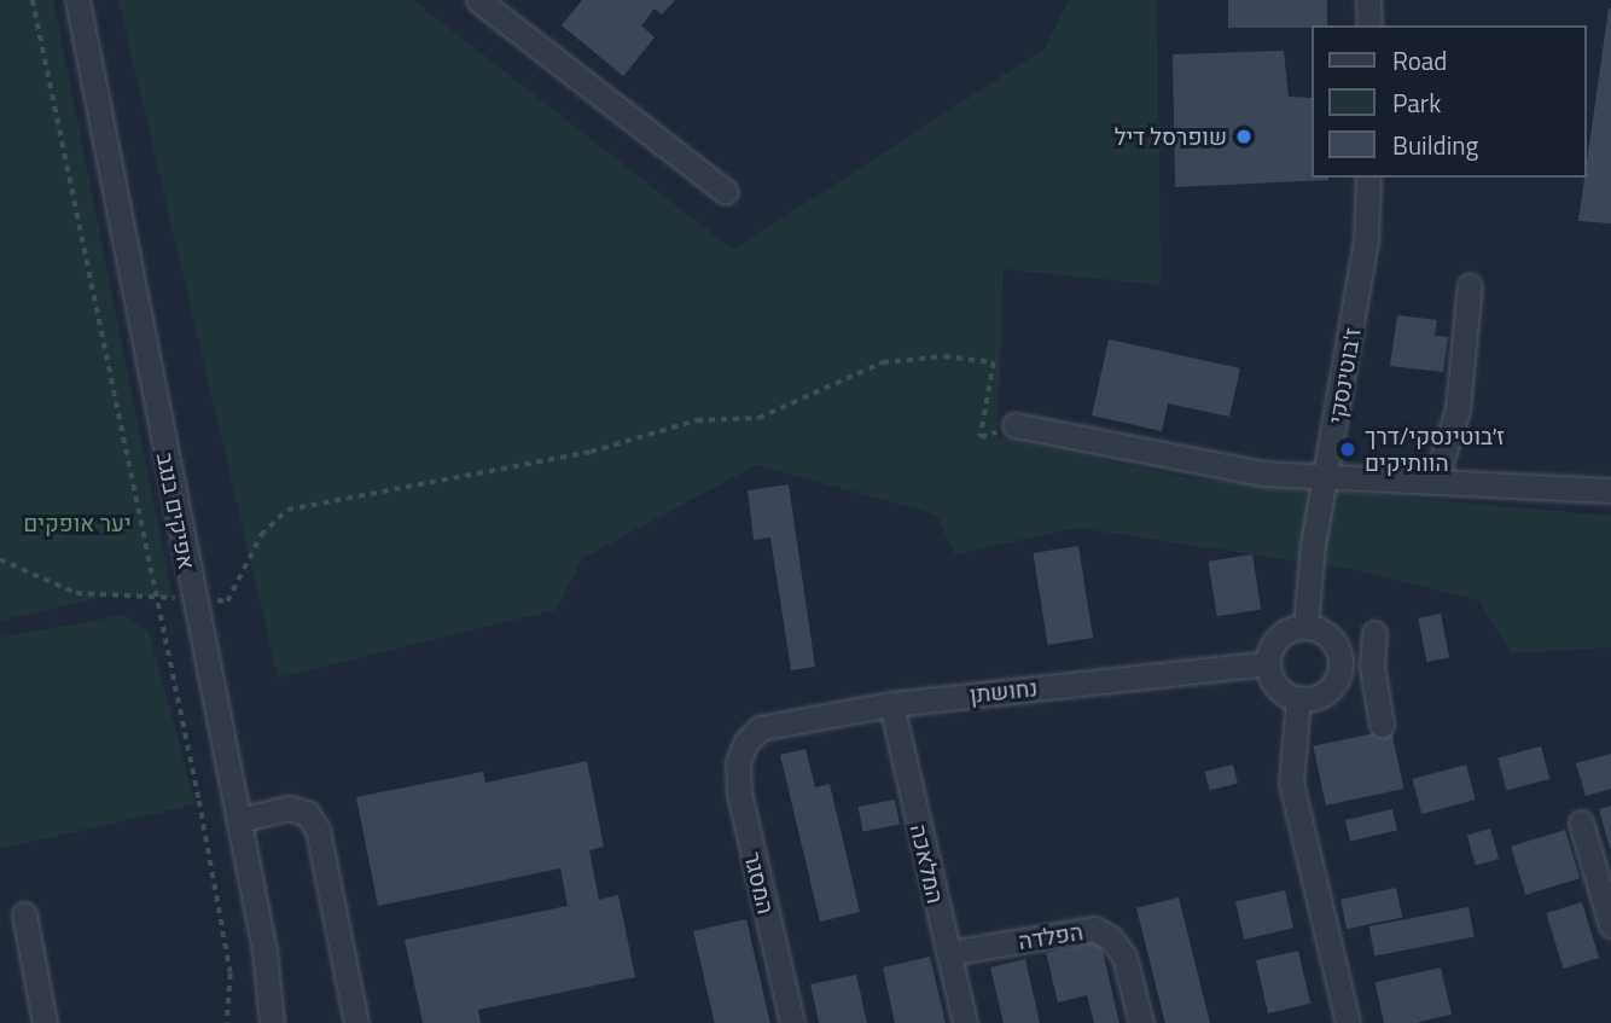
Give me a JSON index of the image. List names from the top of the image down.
{
  "streets": {
    "street": [
      "ז'בוטינסקי",
      "אפיקים בנגב",
      "נחושתן",
      "המלאכה",
      "המסגר",
      "הפלדה"
    ]
  },
  "crossings": [
    ["ז'בוטינסקי", "נחושתן"],
    ["נחושתן", "המלאכה"],
    ["נחושתן", "המסגר"],
    ["המלאכה", "הפלדה"]
  ],
  "parks": ["יער אופקים"],
  "places": ["שופרסל דיל", "ז׳בוטינסקי/דרך הוותיקים"],
  "legend": ["Road", "Park", "Building"]
}
